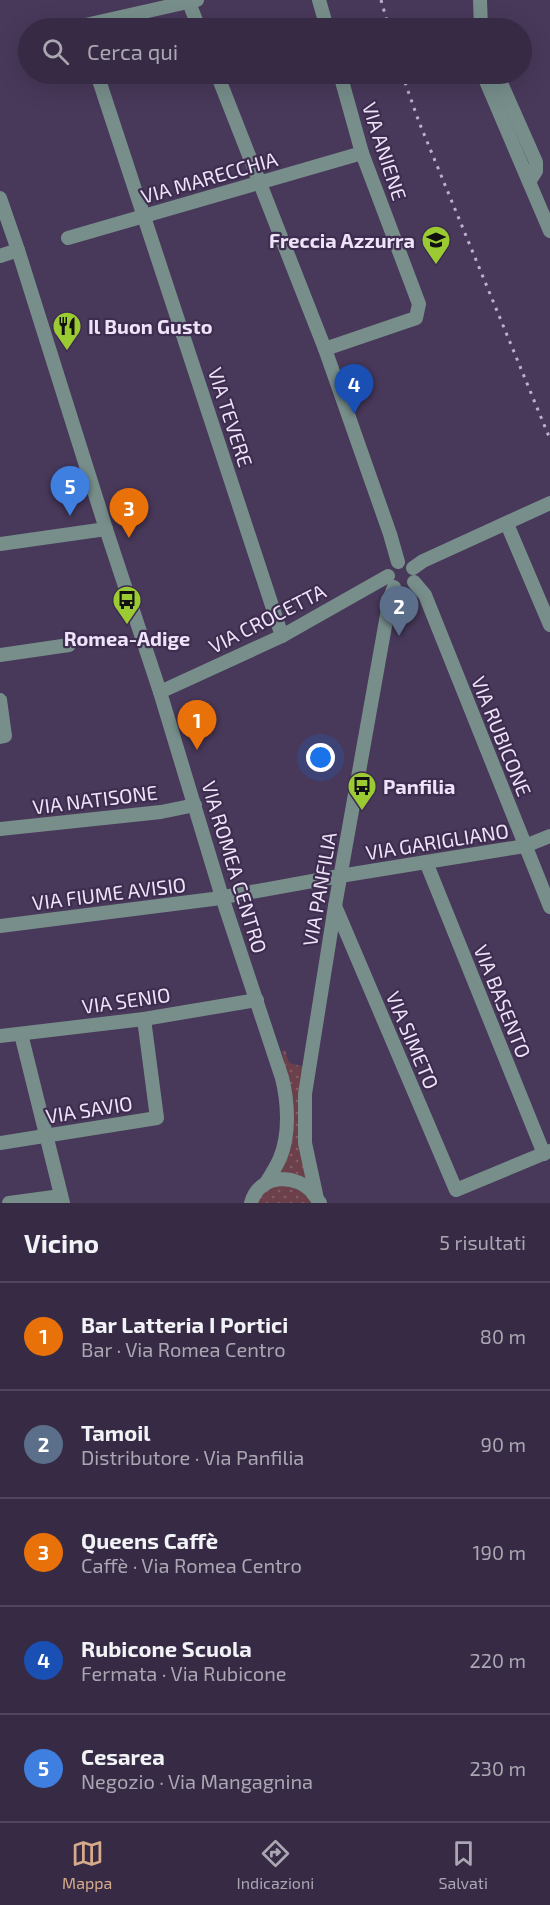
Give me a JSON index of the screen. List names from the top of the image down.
{
  "streets": {
    "street": [
      "VIA ANIENE",
      "VIA MARECCHIA",
      "VIA TEVERE",
      "VIA CROCETTA",
      "VIA RUBICONE",
      "VIA NATISONE",
      "VIA GARIGLIANO",
      "VIA ROMEA CENTRO",
      "VIA PANFILIA",
      "VIA FIUME AVISIO",
      "VIA SENIO",
      "VIA BASENTO",
      "VIA SIMETO",
      "VIA SAVIO"
    ]
  },
  "crossings": [
    ["VIA ANIENE", "VIA MARECCHIA"],
    ["VIA MARECCHIA", "VIA TEVERE"],
    ["VIA TEVERE", "VIA CROCETTA"],
    ["VIA CROCETTA", "VIA RUBICONE"],
    ["VIA CROCETTA", "VIA ROMEA CENTRO"],
    ["VIA CROCETTA", "VIA PANFILIA"],
    ["VIA RUBICONE", "VIA GARIGLIANO"],
    ["VIA RUBICONE", "VIA PANFILIA"],
    ["VIA NATISONE", "VIA ROMEA CENTRO"],
    ["VIA GARIGLIANO", "VIA ROMEA CENTRO"],
    ["VIA GARIGLIANO", "VIA PANFILIA"],
    ["VIA GARIGLIANO", "VIA FIUME AVISIO"],
    ["VIA GARIGLIANO", "VIA BASENTO"],
    ["VIA ROMEA CENTRO", "VIA FIUME AVISIO"],
    ["VIA ROMEA CENTRO", "VIA SENIO"],
    ["VIA PANFILIA", "VIA SIMETO"],
    ["VIA SENIO", "VIA SAVIO"],
    ["VIA BASENTO", "VIA SIMETO"]
  ],
  "places": {
    "school or university": ["Freccia Azzurra"],
    "restaurant": ["Il Buon Gusto"],
    "bus stop": ["Romea-Adige", "Panfilia"]
  },
  "page": {
    "search": "Cerca qui",
    "pins": [
      "4",
      "5",
      "3",
      "2",
      "1"
    ],
    "heading": ["Vicino", "5 risultati"],
    "list": [
      {
        "mark": "1",
        "name": "Bar Latteria I Portici",
        "note": "Bar · Via Romea Centro",
        "value": "80 m"
      },
      {
        "mark": "2",
        "name": "Tamoil",
        "note": "Distributore · Via Panfilia",
        "value": "90 m"
      },
      {
        "mark": "3",
        "name": "Queens Caffè",
        "note": "Caffè · Via Romea Centro",
        "value": "190 m"
      },
      {
        "mark": "4",
        "name": "Rubicone Scuola",
        "note": "Fermata · Via Rubicone",
        "value": "220 m"
      },
      {
        "mark": "5",
        "name": "Cesarea",
        "note": "Negozio · Via Mangagnina",
        "value": "230 m"
      }
    ],
    "nav": ["Mappa", "Indicazioni", "Salvati"]
  }
}
